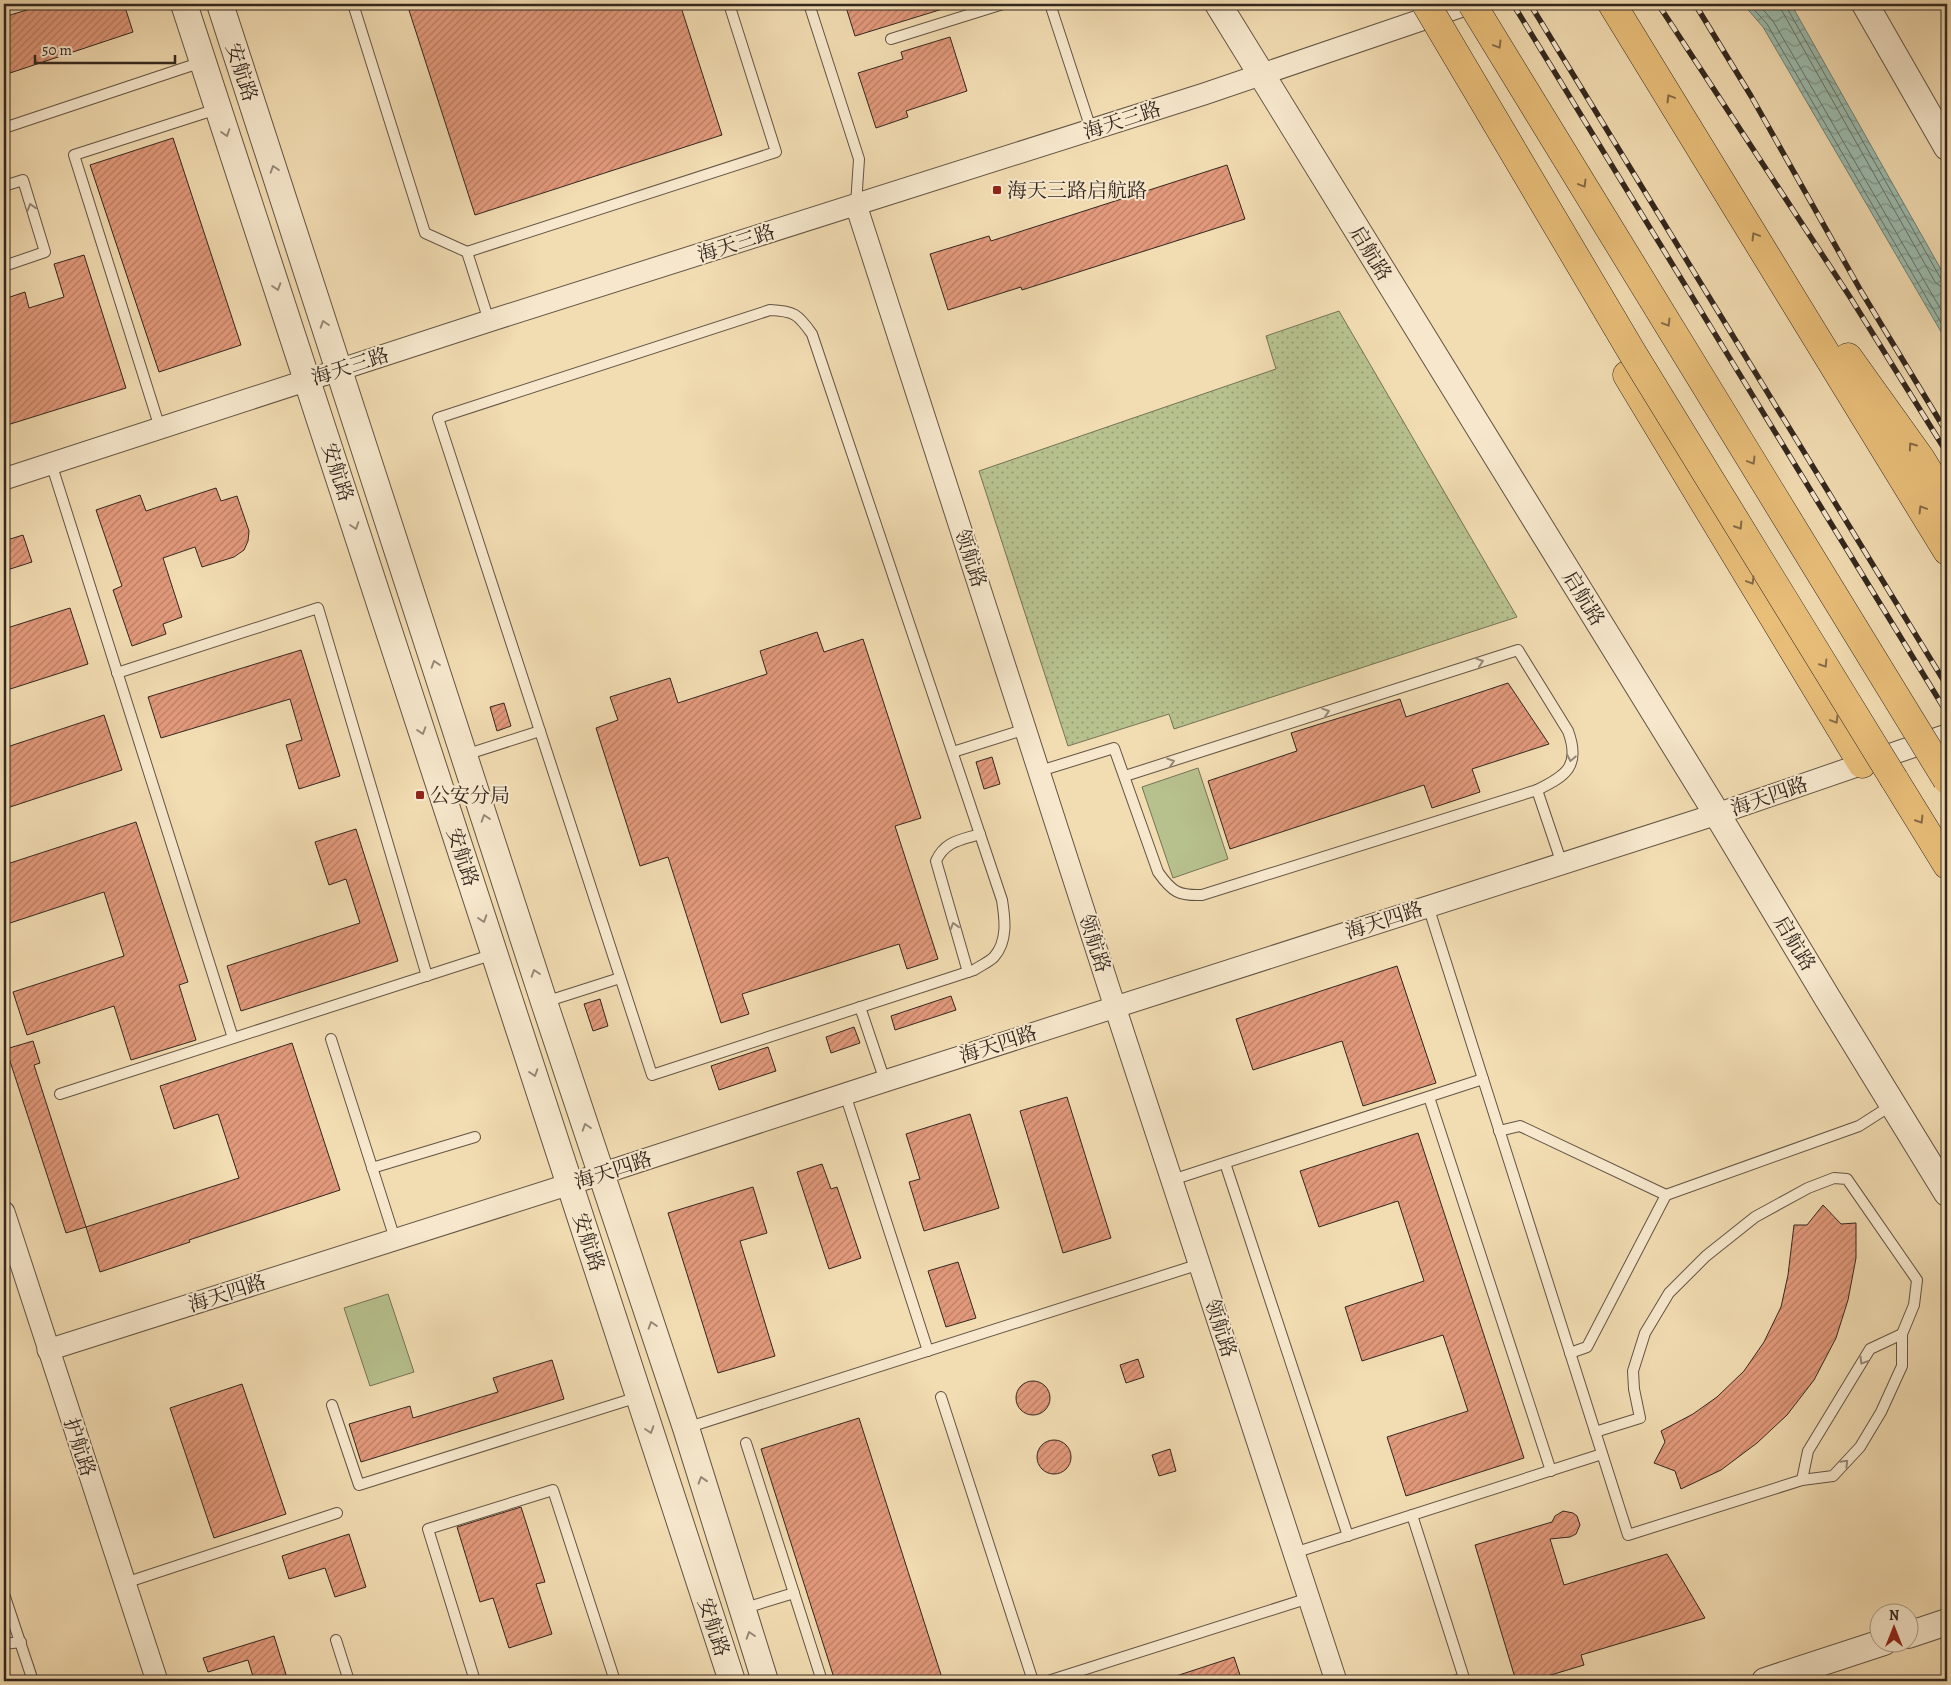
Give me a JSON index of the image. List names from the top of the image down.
{
  "streets": {
    "street": [
      "安航路",
      "海天三路",
      "启航路",
      "领航路",
      "海天四路",
      "护航路"
    ]
  },
  "crossings": [
    ["安航路", "海天三路"],
    ["安航路", "海天四路"],
    ["海天三路", "启航路"],
    ["海天三路", "领航路"],
    ["启航路", "海天四路"],
    ["领航路", "海天四路"],
    ["海天四路", "护航路"]
  ],
  "places": {
    "transit": ["海天三路启航路", "公安分局"]
  },
  "scale_bar": "50 m",
  "north": "top"
}
